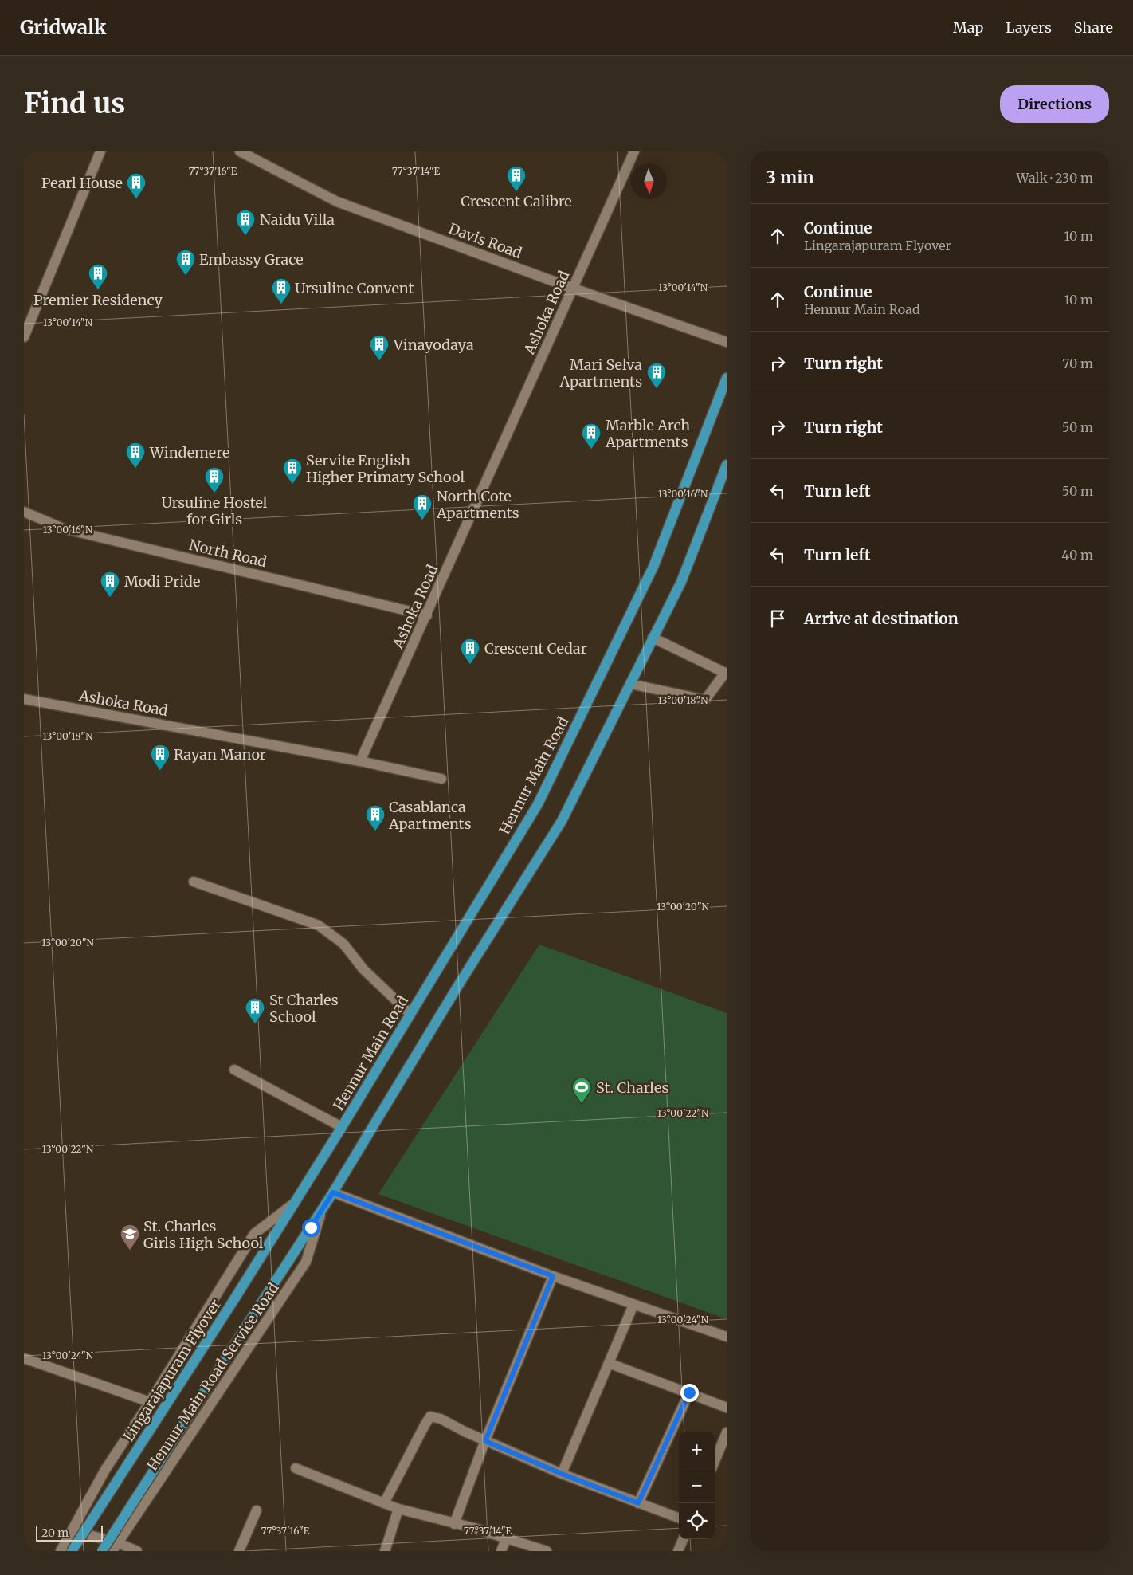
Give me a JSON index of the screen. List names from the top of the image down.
{
  "streets": {
    "main road": ["Hennur Main Road", "Lingarajapuram Flyover"],
    "street": [
      "Davis Road",
      "Ashoka Road",
      "North Road",
      "Hennur Main Road Service Road"
    ]
  },
  "crossings": [
    ["Davis Road", "Ashoka Road"],
    ["Ashoka Road", "North Road"],
    ["Hennur Main Road", "Lingarajapuram Flyover"]
  ],
  "places": {
    "building": [
      "Crescent Calibre",
      "Pearl House",
      "Naidu Villa",
      "Embassy Grace",
      "Premier Residency",
      "Ursuline Convent",
      "Vinayodaya",
      "Mari Selva Apartments",
      "Marble Arch Apartments",
      "Windemere",
      "Servite English Higher Primary School",
      "Ursuline Hostel for Girls",
      "North Cote Apartments",
      "Modi Pride",
      "Crescent Cedar",
      "Rayan Manor",
      "Casablanca Apartments",
      "St Charles School"
    ],
    "sports": ["St. Charles"],
    "school or university": ["St. Charles Girls High School"]
  },
  "scale_bar": "20 m",
  "north": "bottom",
  "page": {
    "header": "Gridwalk",
    "nav": ["Map", "Layers", "Share"],
    "buttons": "Directions",
    "title": "Find us",
    "heading": ["3 min", "Walk · 230 m"],
    "list": [
      ["Continue", "Lingarajapuram Flyover", "10 m"],
      ["Continue", "Hennur Main Road", "10 m"],
      ["Turn right", "70 m"],
      ["Turn right", "50 m"],
      ["Turn left", "50 m"],
      ["Turn left", "40 m"],
      "Arrive at destination"
    ],
    "map_buttons": ["+", "−"],
    "scale": "20 m"
  },
  "coordinates": [
    "77°37'16\"E",
    "77°37'14\"E",
    "13°00'14\"N",
    "13°00'16\"N",
    "13°00'18\"N",
    "13°00'20\"N",
    "13°00'22\"N",
    "13°00'24\"N"
  ]
}
